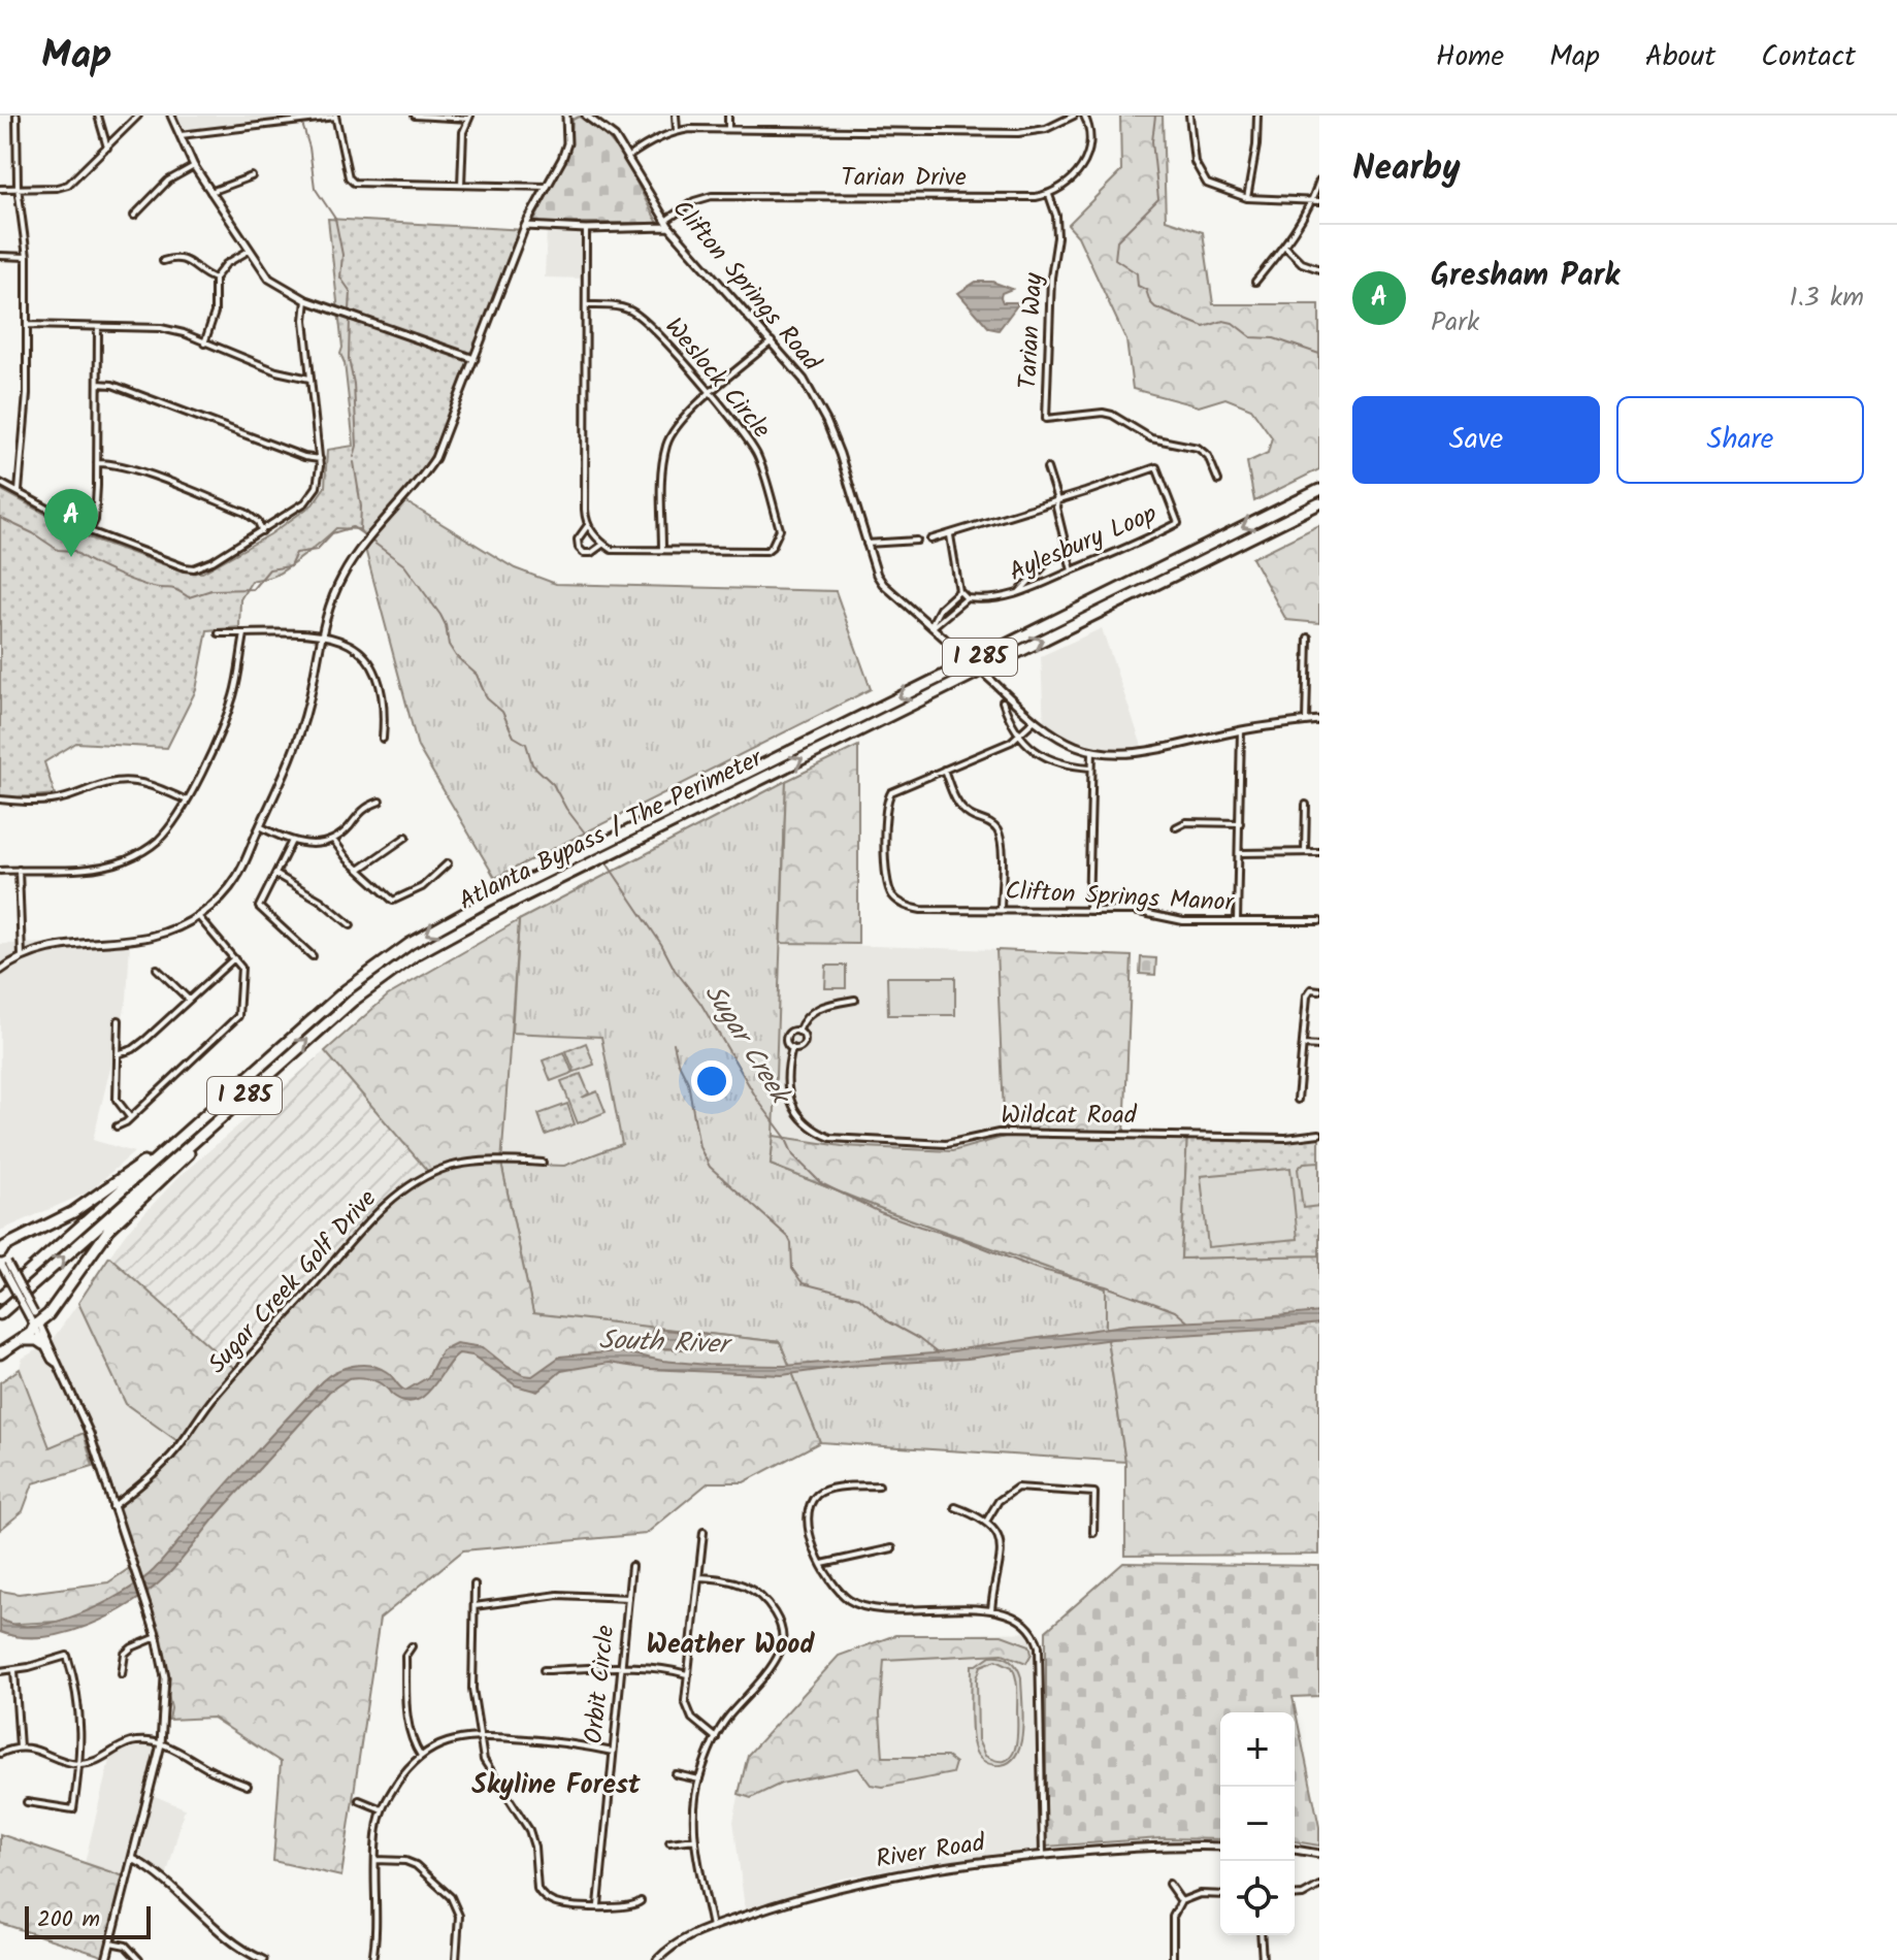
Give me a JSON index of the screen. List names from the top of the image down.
{
  "streets": {
    "highway": ["I 285", "Atlanta Bypass / The Perimeter"],
    "street": [
      "Tarian Drive",
      "Clifton Springs Road",
      "Tarian Way",
      "Weslock Circle",
      "Aylesbury Loop",
      "Clifton Springs Manor",
      "Wildcat Road",
      "Sugar Creek Golf Drive",
      "Orbit Circle",
      "River Road"
    ]
  },
  "crossings": [
    ["Tarian Drive", "Clifton Springs Road"],
    ["Tarian Drive", "Tarian Way"],
    ["Clifton Springs Road", "Clifton Springs Manor"]
  ],
  "districts": ["Weather Wood", "Skyline Forest"],
  "water": ["Sugar Creek", "South River"],
  "scale_bar": "200 m",
  "page": {
    "header": "Map",
    "nav": [
      "Home",
      "Map",
      "About",
      "Contact"
    ],
    "heading": "Nearby",
    "list": [
      {
        "mark": "A",
        "name": "Gresham Park",
        "note": "Park",
        "value": "1.3 km"
      }
    ],
    "buttons": ["Save", "Share"],
    "pins": "A",
    "map_buttons": ["+", "−"],
    "scale": "200 m"
  }
}
